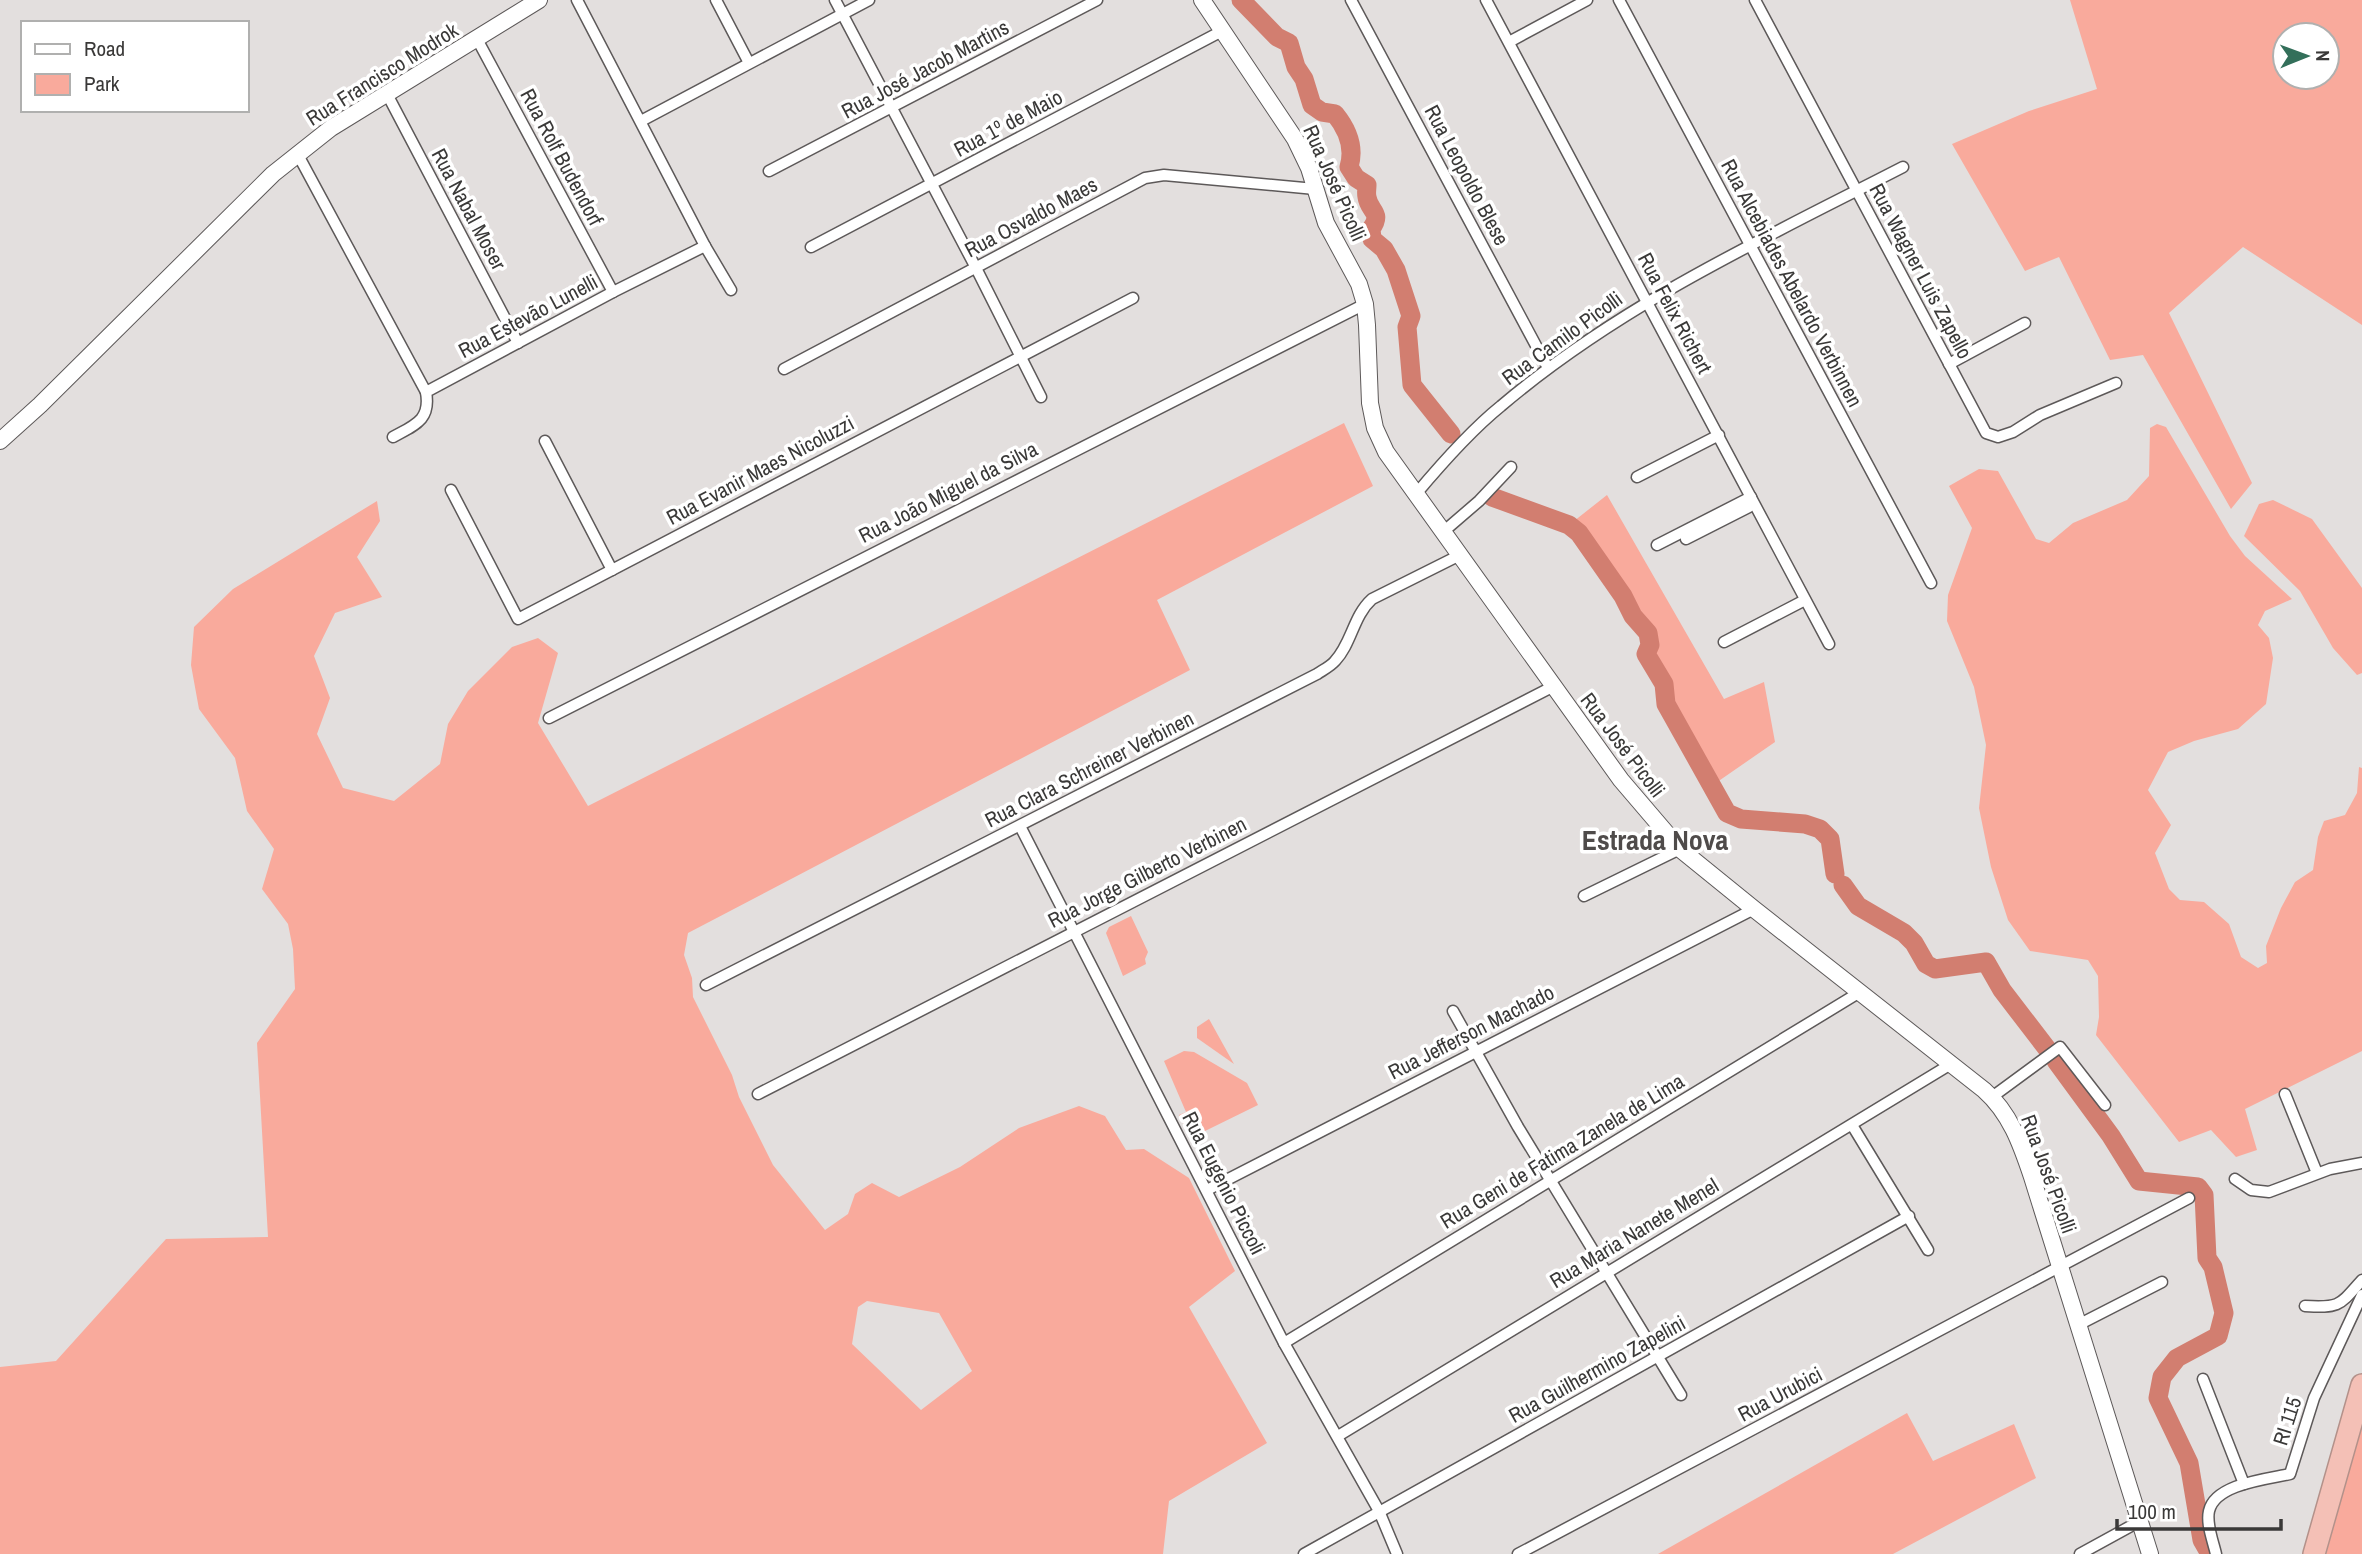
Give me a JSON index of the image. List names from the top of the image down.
{
  "streets": {
    "street": [
      "Rua José Jacob Martins",
      "Rua Francisco Modrok",
      "Rua 1º de Maio",
      "Rua Rolf Budendorf",
      "Rua Leopoldo Blese",
      "Rua José Picolli",
      "Rua Nabal Moser",
      "Rua Osvaldo Maes",
      "Rua Wagner Luis Zapello",
      "Rua Alcebiades Abelardo Verbinnen",
      "Rua Felix Richert",
      "Rua Estevão Lunelli",
      "Rua Camilo Picolli",
      "Rua Evanir Maes Nicoluzzi",
      "Rua João Miguel da Silva",
      "Rua Clara Schreiner Verbinen",
      "Rua Jorge Gilberto Verbinen",
      "Rua Jefferson Machado",
      "Rua Geni de Fatima Zanela de Lima",
      "Rua Eugenio Piccoli",
      "Rua Maria Nanete Menel",
      "Rua Guilhermino Zapelini",
      "Rua Urubici",
      "RI 115"
    ]
  },
  "crossings": [
    ["Rua Francisco Modrok", "Rua Rolf Budendorf"],
    ["Rua Francisco Modrok", "Rua Nabal Moser"],
    ["Rua 1º de Maio", "Rua José Picolli"],
    ["Rua Rolf Budendorf", "Rua Estevão Lunelli"],
    ["Rua Leopoldo Blese", "Rua Camilo Picolli"],
    ["Rua José Picolli", "Rua Osvaldo Maes"],
    ["Rua José Picolli", "Rua Camilo Picolli"],
    ["Rua José Picolli", "Rua João Miguel da Silva"],
    ["Rua José Picolli", "Rua Clara Schreiner Verbinen"],
    ["Rua José Picolli", "Rua Jorge Gilberto Verbinen"],
    ["Rua José Picolli", "Rua Jefferson Machado"],
    ["Rua José Picolli", "Rua Geni de Fatima Zanela de Lima"],
    ["Rua José Picolli", "Rua Maria Nanete Menel"],
    ["Rua José Picolli", "Rua Urubici"],
    ["Rua Nabal Moser", "Rua Estevão Lunelli"],
    ["Rua Wagner Luis Zapello", "Rua Camilo Picolli"],
    ["Rua Alcebiades Abelardo Verbinnen", "Rua Camilo Picolli"],
    ["Rua Felix Richert", "Rua Camilo Picolli"],
    ["Rua Clara Schreiner Verbinen", "Rua Eugenio Piccoli"],
    ["Rua Jorge Gilberto Verbinen", "Rua Eugenio Piccoli"],
    ["Rua Jefferson Machado", "Rua Eugenio Piccoli"],
    ["Rua Geni de Fatima Zanela de Lima", "Rua Eugenio Piccoli"],
    ["Rua Eugenio Piccoli", "Rua Maria Nanete Menel"],
    ["Rua Eugenio Piccoli", "Rua Guilhermino Zapelini"]
  ],
  "districts": ["Estrada Nova"],
  "legend": ["Road", "Park"],
  "scale_bar": "100 m",
  "north": "right"
}
